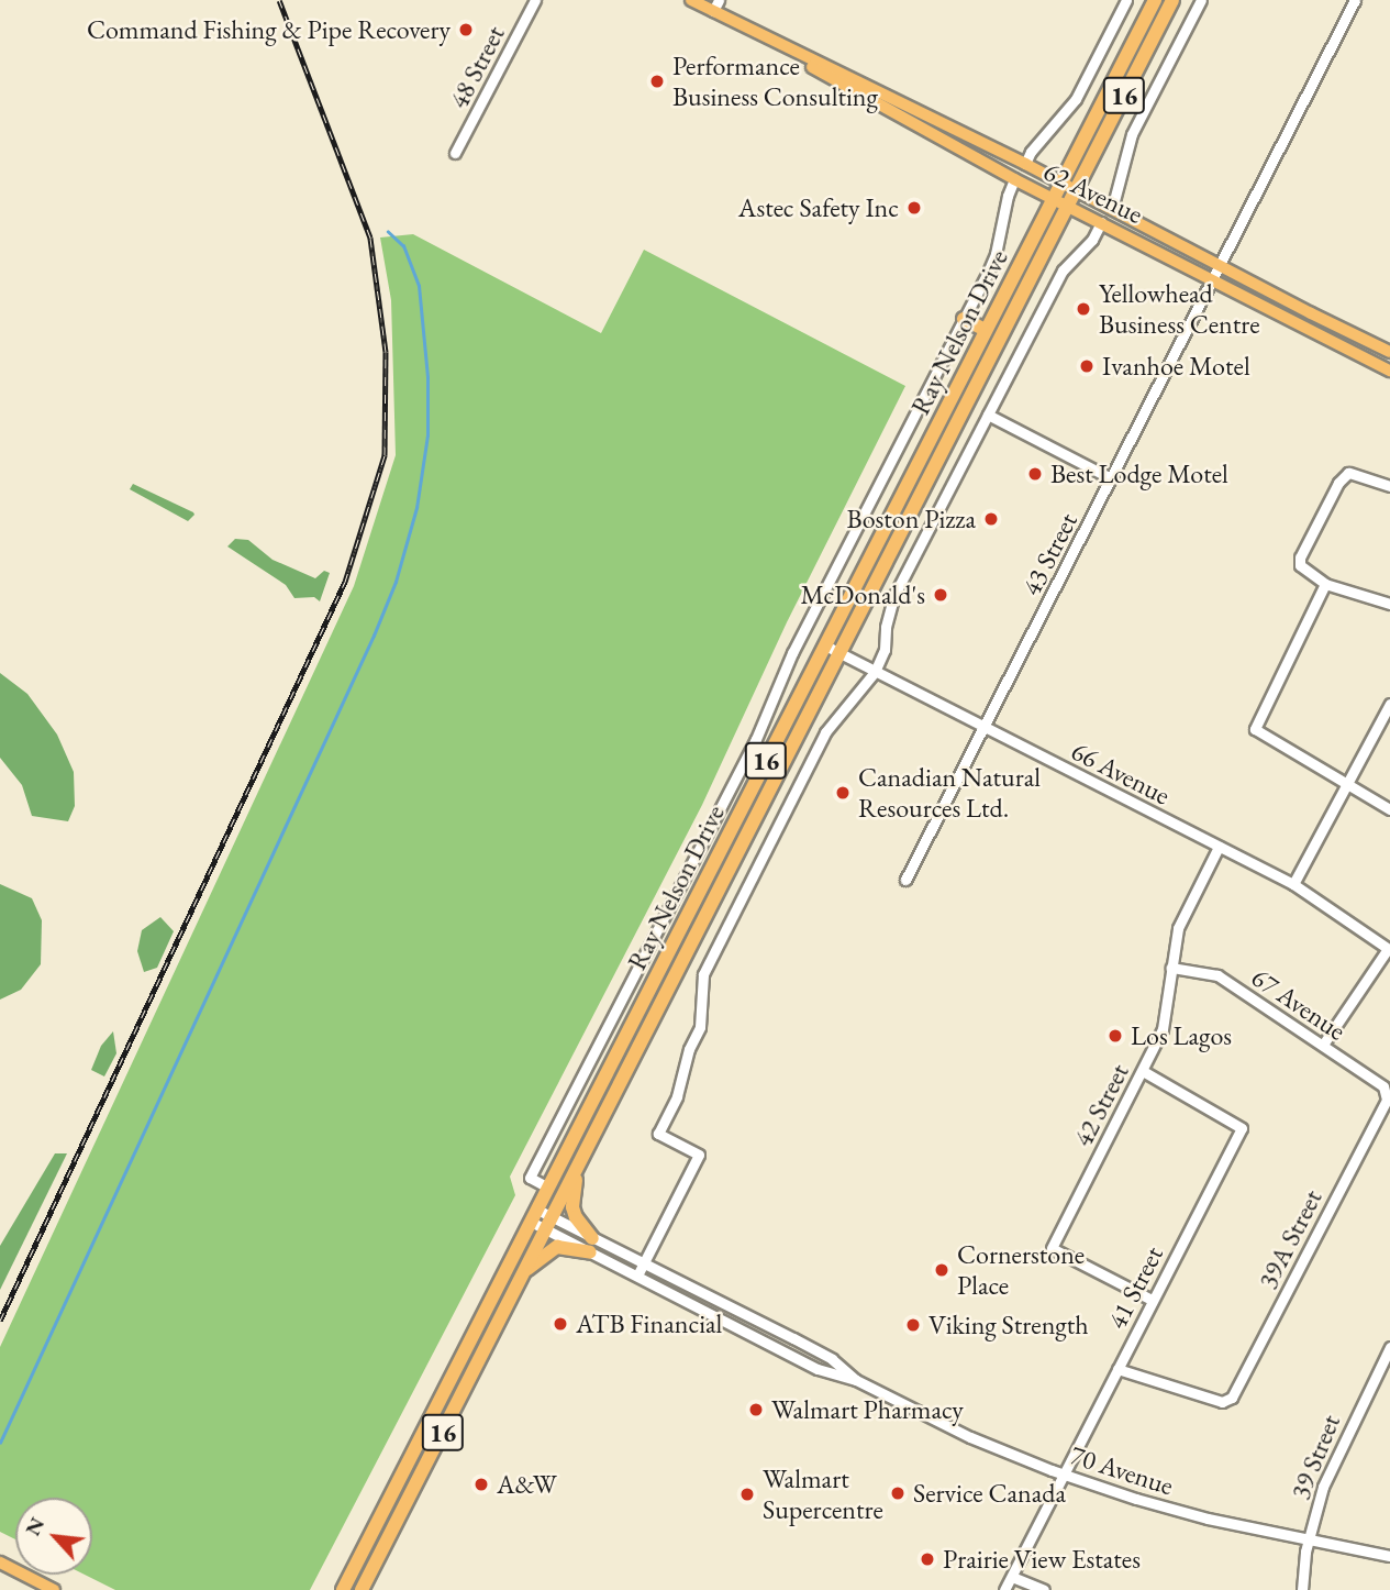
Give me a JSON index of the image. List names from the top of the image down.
{
  "streets": {
    "highway": ["16", "Ray Nelson Drive"],
    "main road": ["62 Avenue"],
    "street": [
      "48 Street",
      "43 Street",
      "66 Avenue",
      "67 Avenue",
      "42 Street",
      "39A Street",
      "41 Street",
      "39 Street",
      "70 Avenue"
    ]
  },
  "crossings": [
    ["62 Avenue", "Ray Nelson Drive"],
    ["62 Avenue", "43 Street"],
    ["Ray Nelson Drive", "66 Avenue"],
    ["Ray Nelson Drive", "70 Avenue"],
    ["43 Street", "66 Avenue"],
    ["66 Avenue", "42 Street"],
    ["67 Avenue", "42 Street"],
    ["67 Avenue", "39A Street"],
    ["42 Street", "41 Street"],
    ["39A Street", "41 Street"],
    ["41 Street", "70 Avenue"],
    ["39 Street", "70 Avenue"]
  ],
  "places": [
    "Command Fishing & Pipe Recovery",
    "Performance Business Consulting",
    "Astec Safety Inc",
    "Yellowhead Business Centre",
    "Ivanhoe Motel",
    "Best Lodge Motel",
    "Boston Pizza",
    "McDonald's",
    "Canadian Natural Resources Ltd.",
    "Los Lagos",
    "Cornerstone Place",
    "ATB Financial",
    "Viking Strength",
    "Walmart Pharmacy",
    "A&W",
    "Service Canada",
    "Walmart Supercentre",
    "Prairie View Estates"
  ],
  "north": "top left"
}
